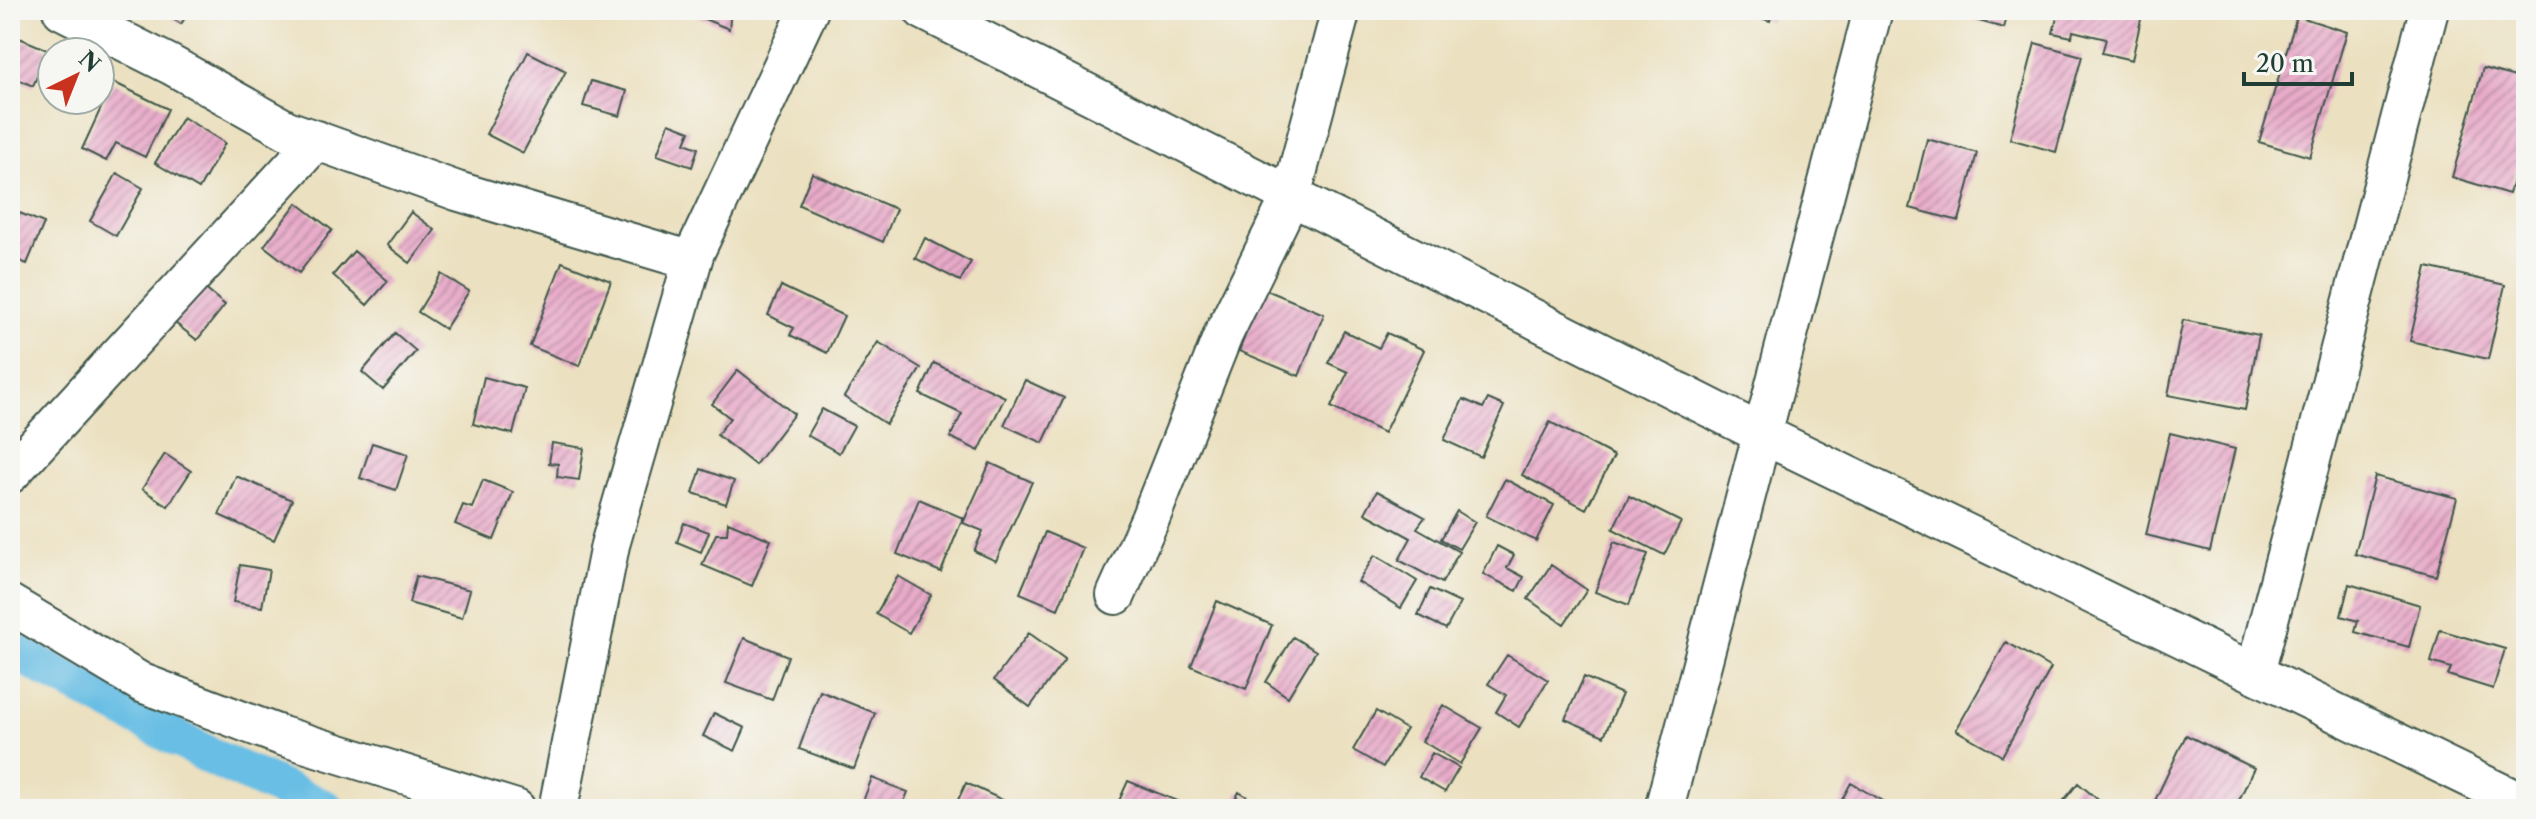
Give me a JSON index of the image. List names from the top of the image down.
{
  "scale_bar": "20 m",
  "north": "top right"
}
